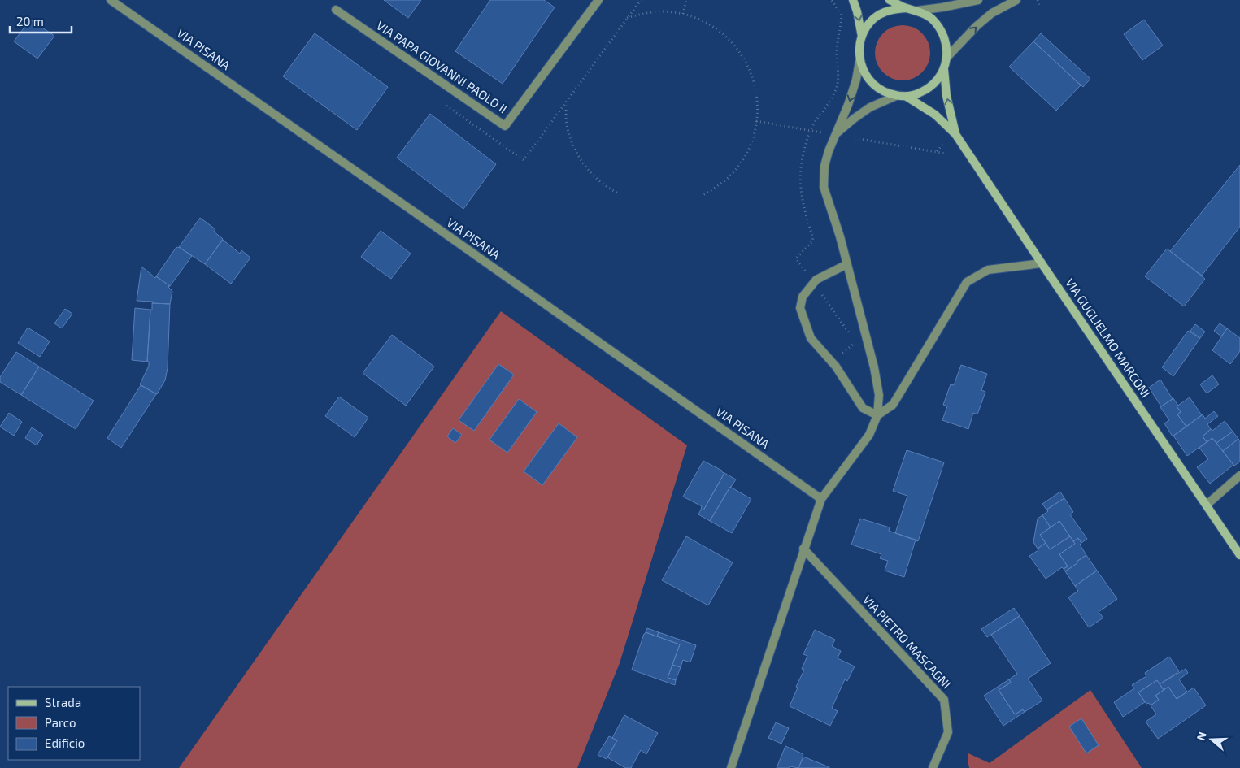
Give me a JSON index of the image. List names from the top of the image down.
{
  "streets": {
    "main road": ["VIA GUGLIELMO MARCONI"],
    "street": ["VIA PISANA", "VIA PAPA GIOVANNI PAOLO II", "VIA PIETRO MASCAGNI"]
  },
  "legend": ["Strada", "Parco", "Edificio"],
  "scale_bar": "20 m",
  "north": "left"
}
